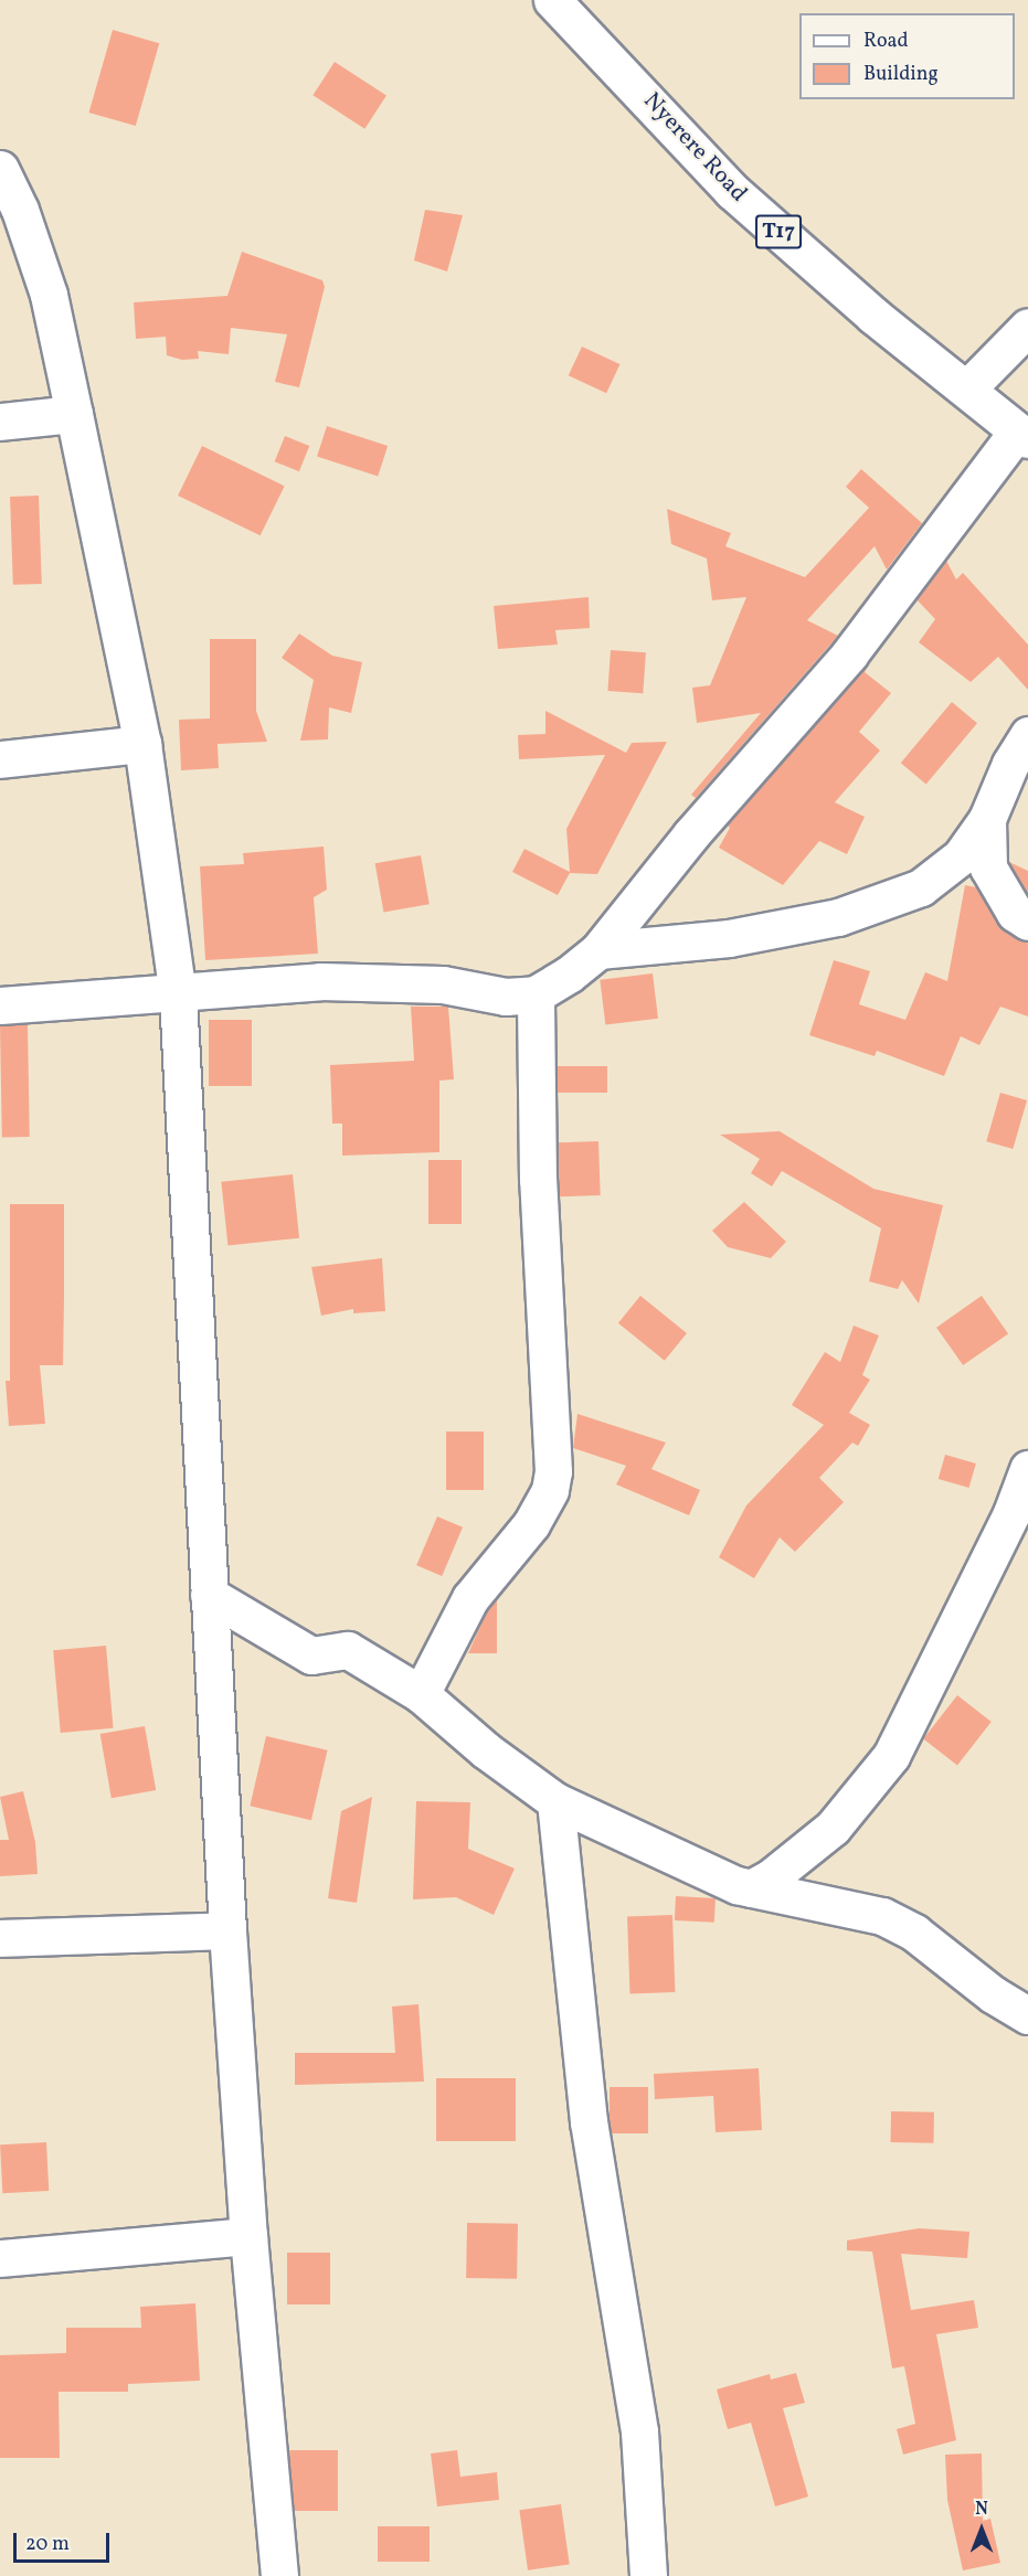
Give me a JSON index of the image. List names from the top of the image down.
{
  "streets": {
    "street": ["Nyerere Road", "T17"]
  },
  "legend": ["Road", "Building"],
  "scale_bar": "20 m",
  "north": "top"
}
